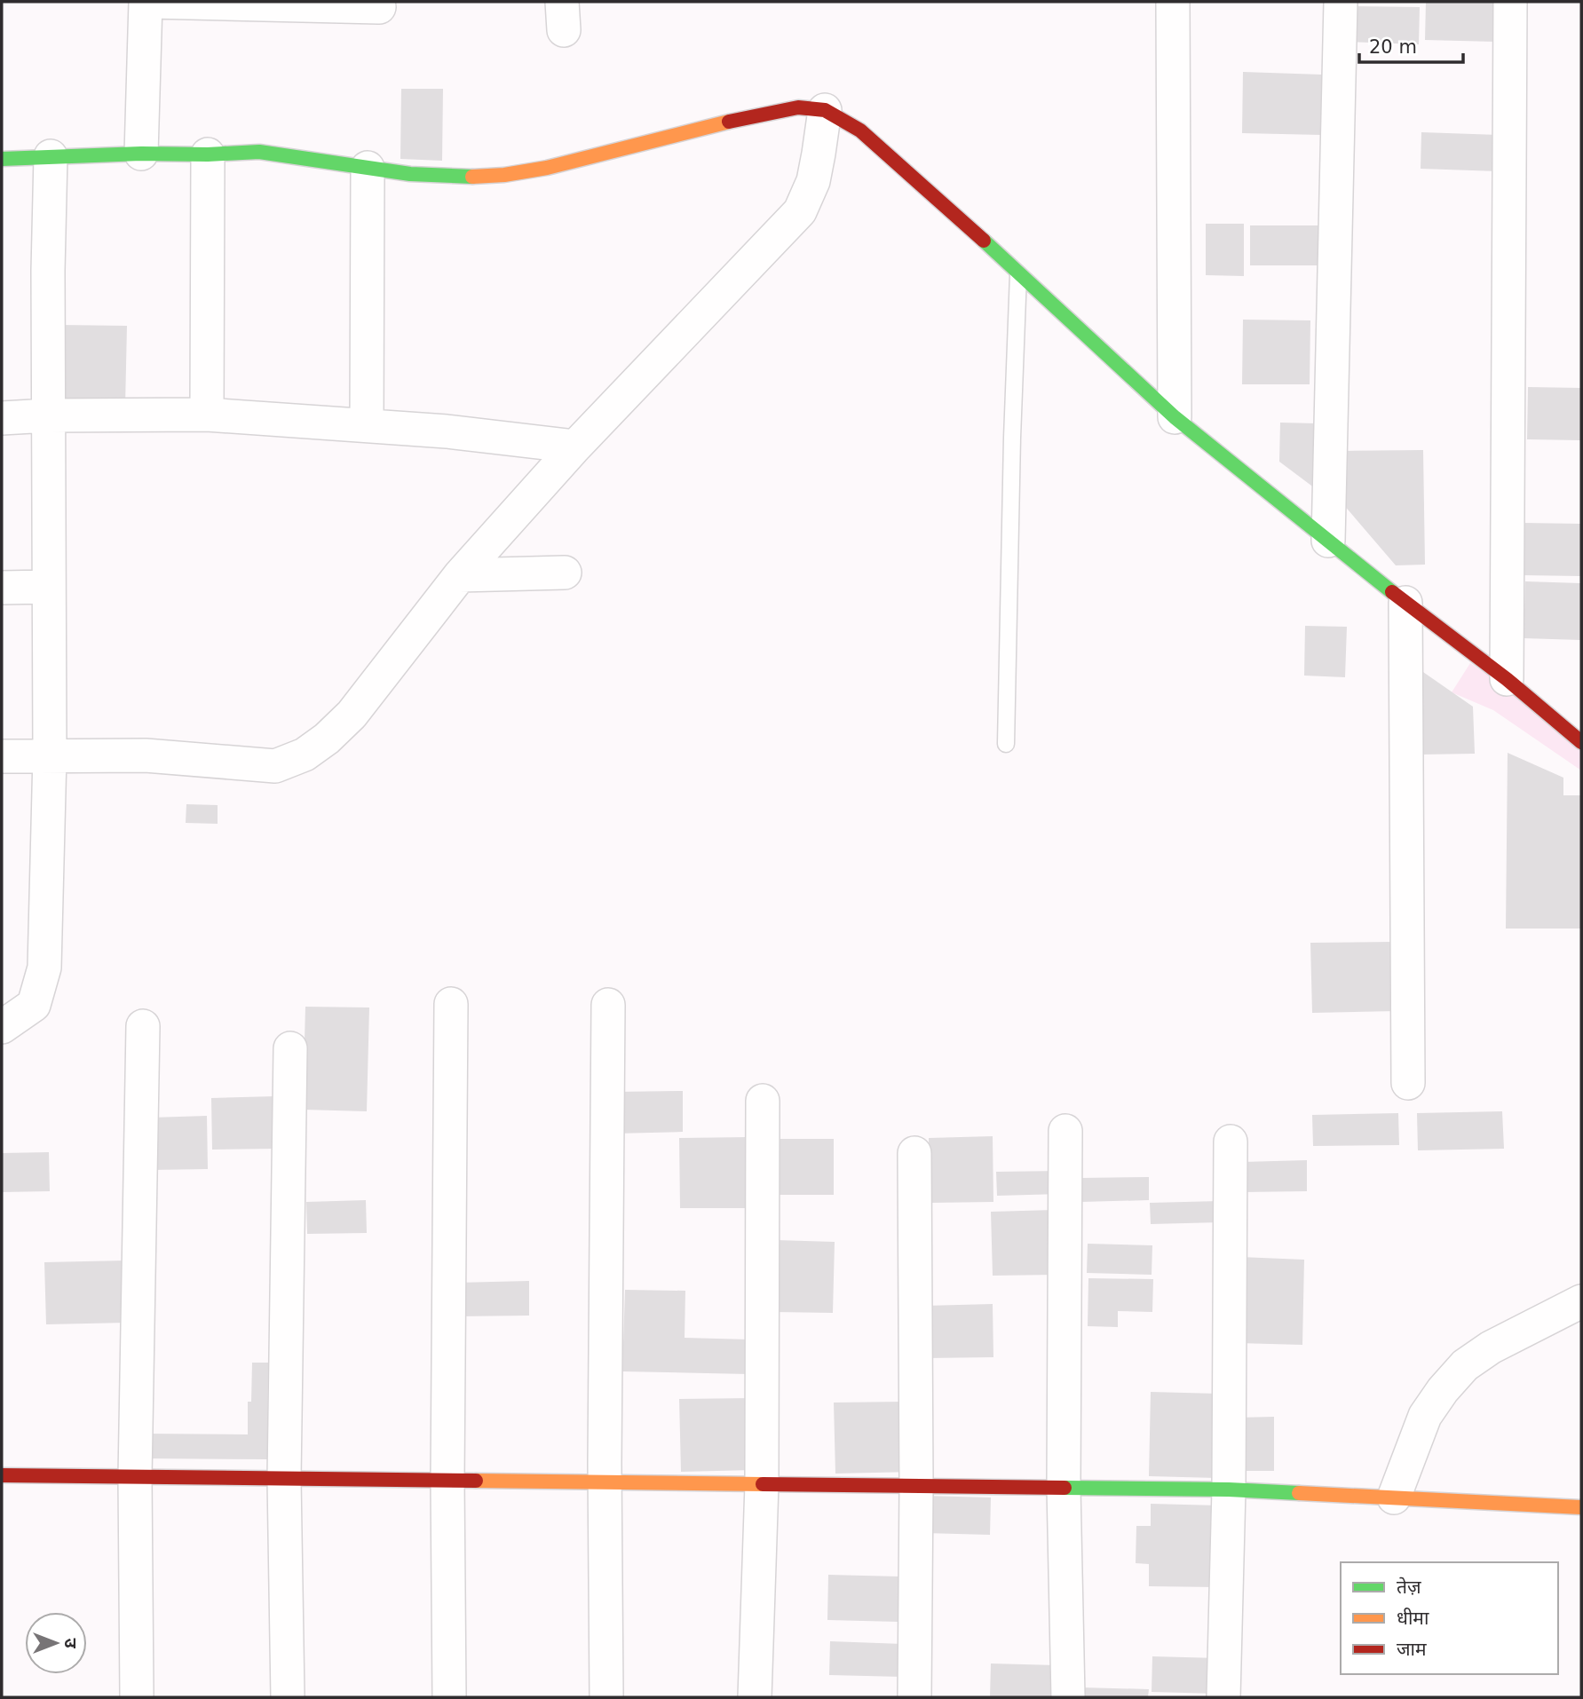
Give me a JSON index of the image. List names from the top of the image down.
{
  "legend": ["तेज़", "धीमा", "जाम"],
  "scale_bar": "20 m",
  "north": "right"
}
